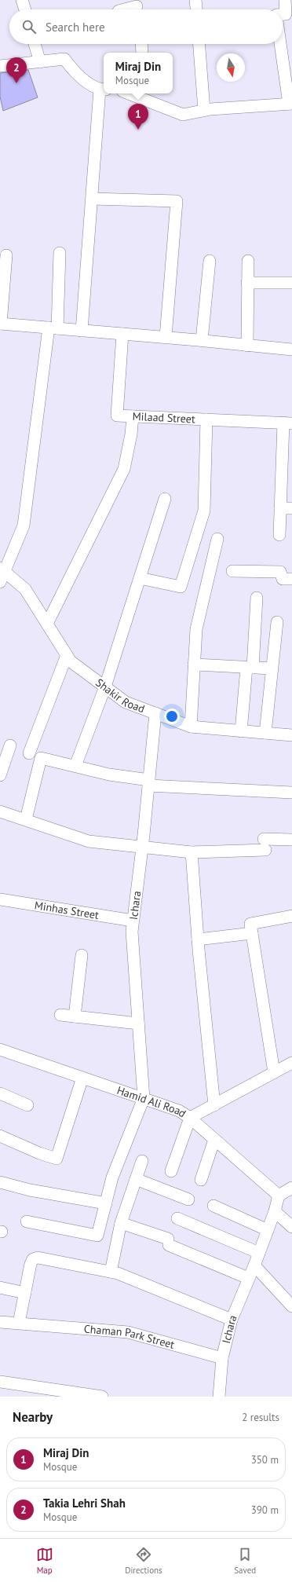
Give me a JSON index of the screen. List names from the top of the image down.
{
  "streets": {
    "street": [
      "Milaad Street",
      "Shakir Road",
      "Ichara",
      "Minhas Street",
      "Hamid Ali Road",
      "Chaman Park Street"
    ]
  },
  "crossings": [
    ["Shakir Road", "Ichara"],
    ["Ichara", "Minhas Street"],
    ["Ichara", "Hamid Ali Road"],
    ["Ichara", "Chaman Park Street"]
  ],
  "north": "bottom",
  "page": {
    "search": "Search here",
    "popup": ["Miraj Din", "Mosque"],
    "pins": ["2", "1"],
    "heading": ["Nearby", "2 results"],
    "list": [
      {
        "mark": "1",
        "name": "Miraj Din",
        "note": "Mosque",
        "value": "350 m"
      },
      {
        "mark": "2",
        "name": "Takia Lehri Shah",
        "note": "Mosque",
        "value": "390 m"
      }
    ],
    "nav": ["Map", "Directions", "Saved"]
  }
}
